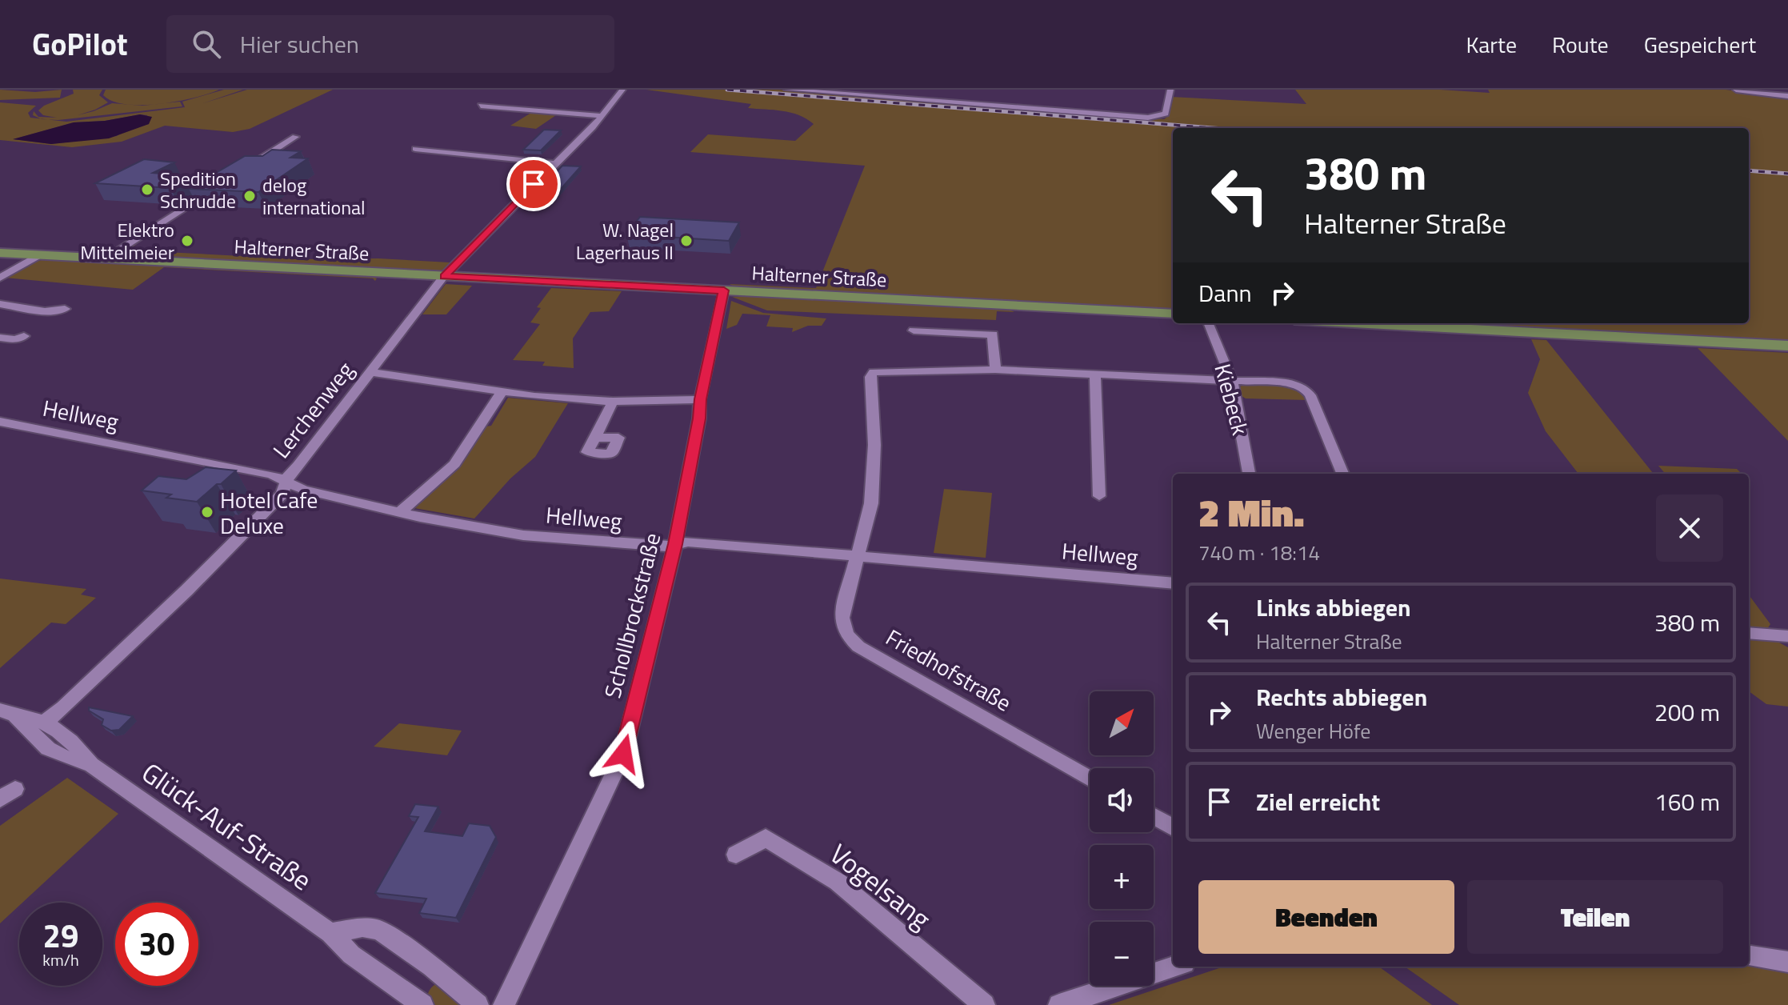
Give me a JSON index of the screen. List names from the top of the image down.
{
  "streets": {
    "main road": ["Halterner Straße"],
    "street": [
      "Kiebeck",
      "Lerchenweg",
      "Hellweg",
      "Schollbrockstraße",
      "Friedhofstraße",
      "Glück-Auf-Straße",
      "Vogelsang"
    ]
  },
  "crossings": [
    ["Halterner Straße", "Lerchenweg"],
    ["Halterner Straße", "Schollbrockstraße"],
    ["Lerchenweg", "Hellweg"],
    ["Lerchenweg", "Glück-Auf-Straße"],
    ["Hellweg", "Schollbrockstraße"],
    ["Hellweg", "Friedhofstraße"]
  ],
  "places": [
    "Spedition Schrudde",
    "delog international",
    "Elektro Mittelmeier",
    "W. Nagel Lagerhaus II",
    "Hotel Cafe Deluxe"
  ],
  "north": "top right",
  "page": {
    "header": "GoPilot",
    "search": "Hier suchen",
    "nav": ["Karte", "Route", "Gespeichert"],
    "turn": ["380 m", "Halterner Straße"],
    "then": "Dann",
    "heading": ["2 Min.", "740 m · 18:14"],
    "list": [
      {
        "name": "Links abbiegen",
        "note": "Halterner Straße",
        "value": "380 m"
      },
      {
        "name": "Rechts abbiegen",
        "note": "Wenger Höfe",
        "value": "200 m"
      },
      {
        "name": "Ziel erreicht",
        "value": "160 m"
      }
    ],
    "map_buttons": ["+", "−"],
    "buttons": ["Beenden", "Teilen"],
    "speed": "29 km/h",
    "limit": "30"
  }
}
